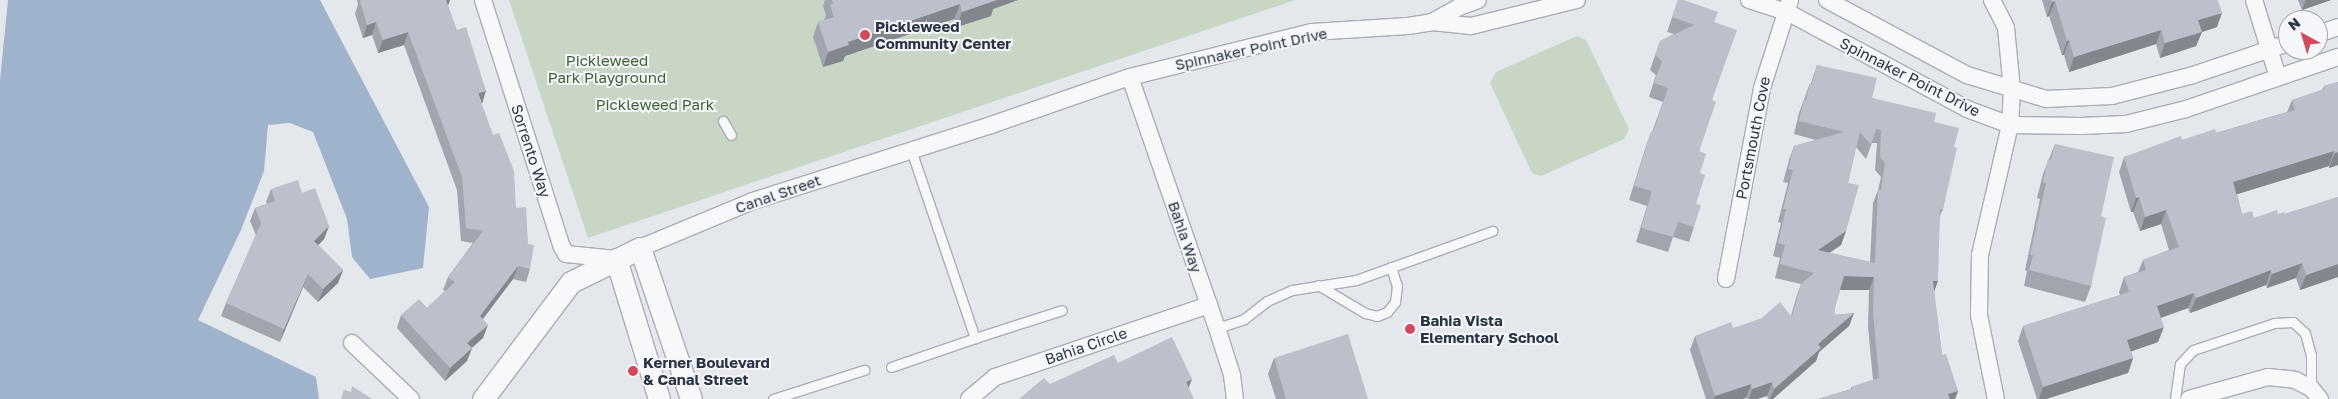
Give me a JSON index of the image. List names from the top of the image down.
{
  "streets": {
    "street": [
      "Spinnaker Point Drive",
      "Portsmouth Cove",
      "Sorrento Way",
      "Canal Street",
      "Bahia Way",
      "Bahia Circle"
    ]
  },
  "crossings": [
    ["Spinnaker Point Drive", "Portsmouth Cove"],
    ["Spinnaker Point Drive", "Canal Street"],
    ["Spinnaker Point Drive", "Bahia Way"],
    ["Sorrento Way", "Canal Street"],
    ["Canal Street", "Bahia Way"],
    ["Bahia Way", "Bahia Circle"]
  ],
  "parks": ["Pickleweed Park Playground", "Pickleweed Park"],
  "places": ["Pickleweed Community Center", "Bahia Vista Elementary School", "Kerner Boulevard & Canal Street"],
  "north": "top left"
}
